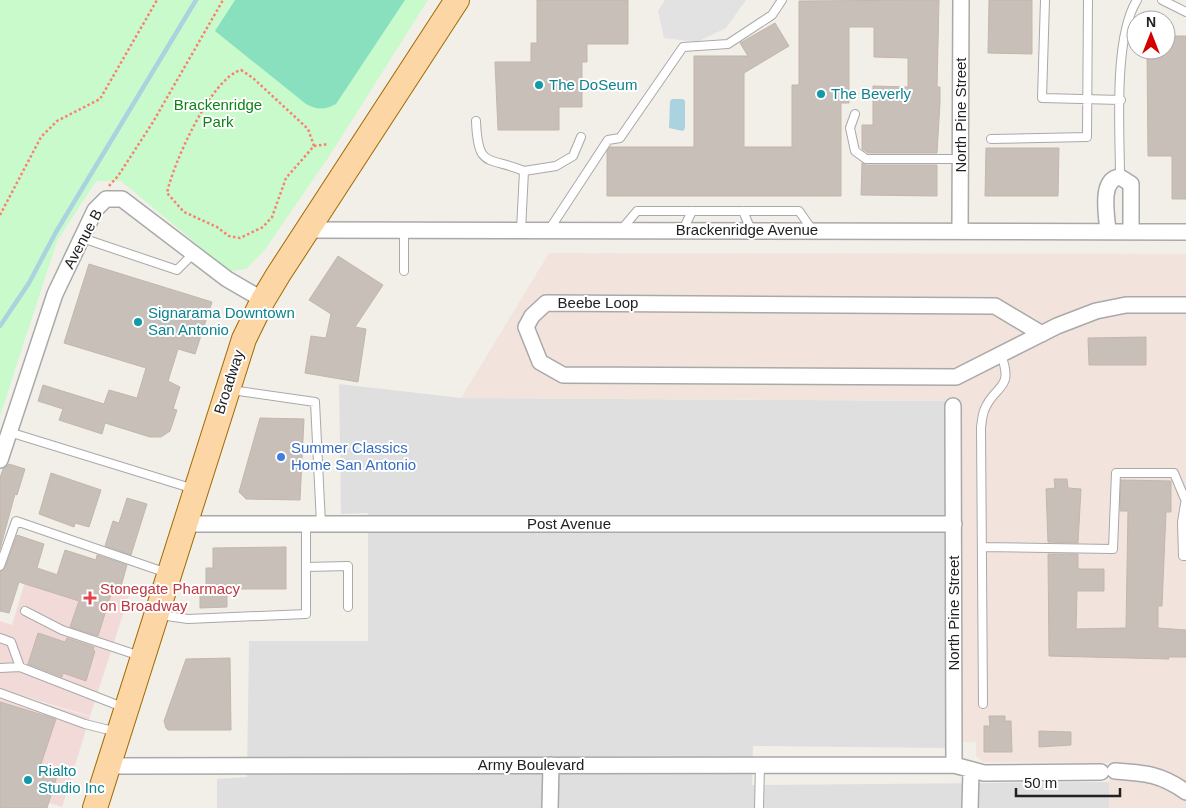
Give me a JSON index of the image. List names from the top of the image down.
{
  "streets": {
    "main road": ["Broadway"],
    "street": [
      "North Pine Street",
      "Brackenridge Avenue",
      "Avenue B",
      "Beebe Loop",
      "Post Avenue",
      "Army Boulevard"
    ]
  },
  "crossings": [
    ["North Pine Street", "Brackenridge Avenue"],
    ["North Pine Street", "Post Avenue"],
    ["North Pine Street", "Army Boulevard"],
    ["Brackenridge Avenue", "Broadway"],
    ["Avenue B", "Broadway"],
    ["Broadway", "Post Avenue"],
    ["Broadway", "Army Boulevard"]
  ],
  "parks": ["Brackenridge Park"],
  "places": {
    "other": [
      "The DoSeum",
      "The Beverly",
      "Signarama Downtown San Antonio",
      "Summer Classics Home San Antonio",
      "Rialto Studio Inc"
    ],
    "health": ["Stonegate Pharmacy on Broadway"]
  },
  "scale_bar": "50 m",
  "north": "top"
}
